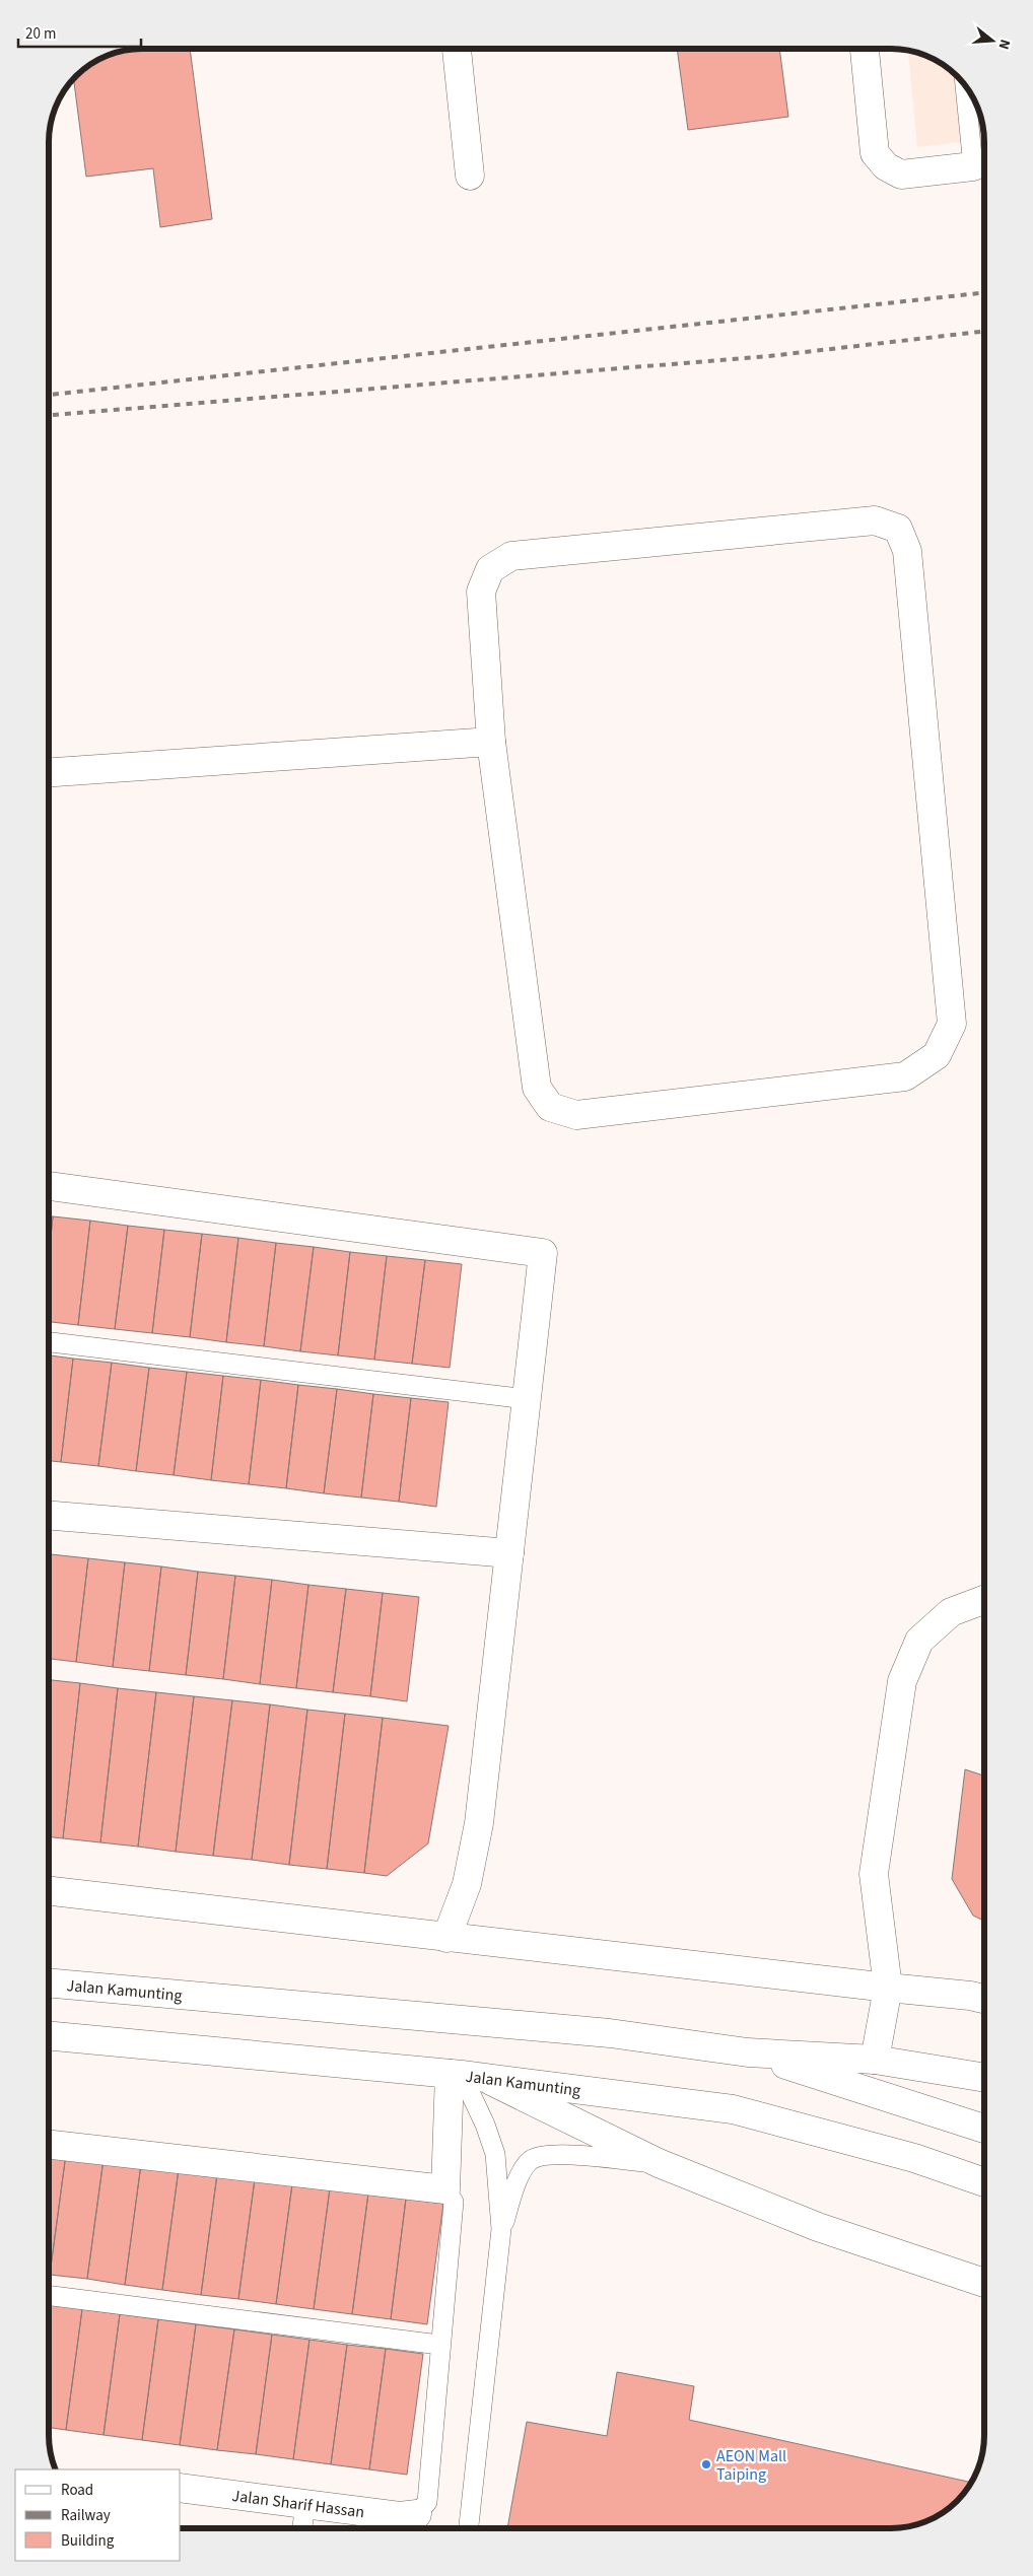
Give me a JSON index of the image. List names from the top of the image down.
{
  "streets": {
    "street": ["Jalan Kamunting", "Jalan Sharif Hassan"]
  },
  "places": ["AEON Mall Taiping"],
  "legend": ["Road", "Railway", "Building"],
  "scale_bar": "20 m",
  "north": "right"
}
